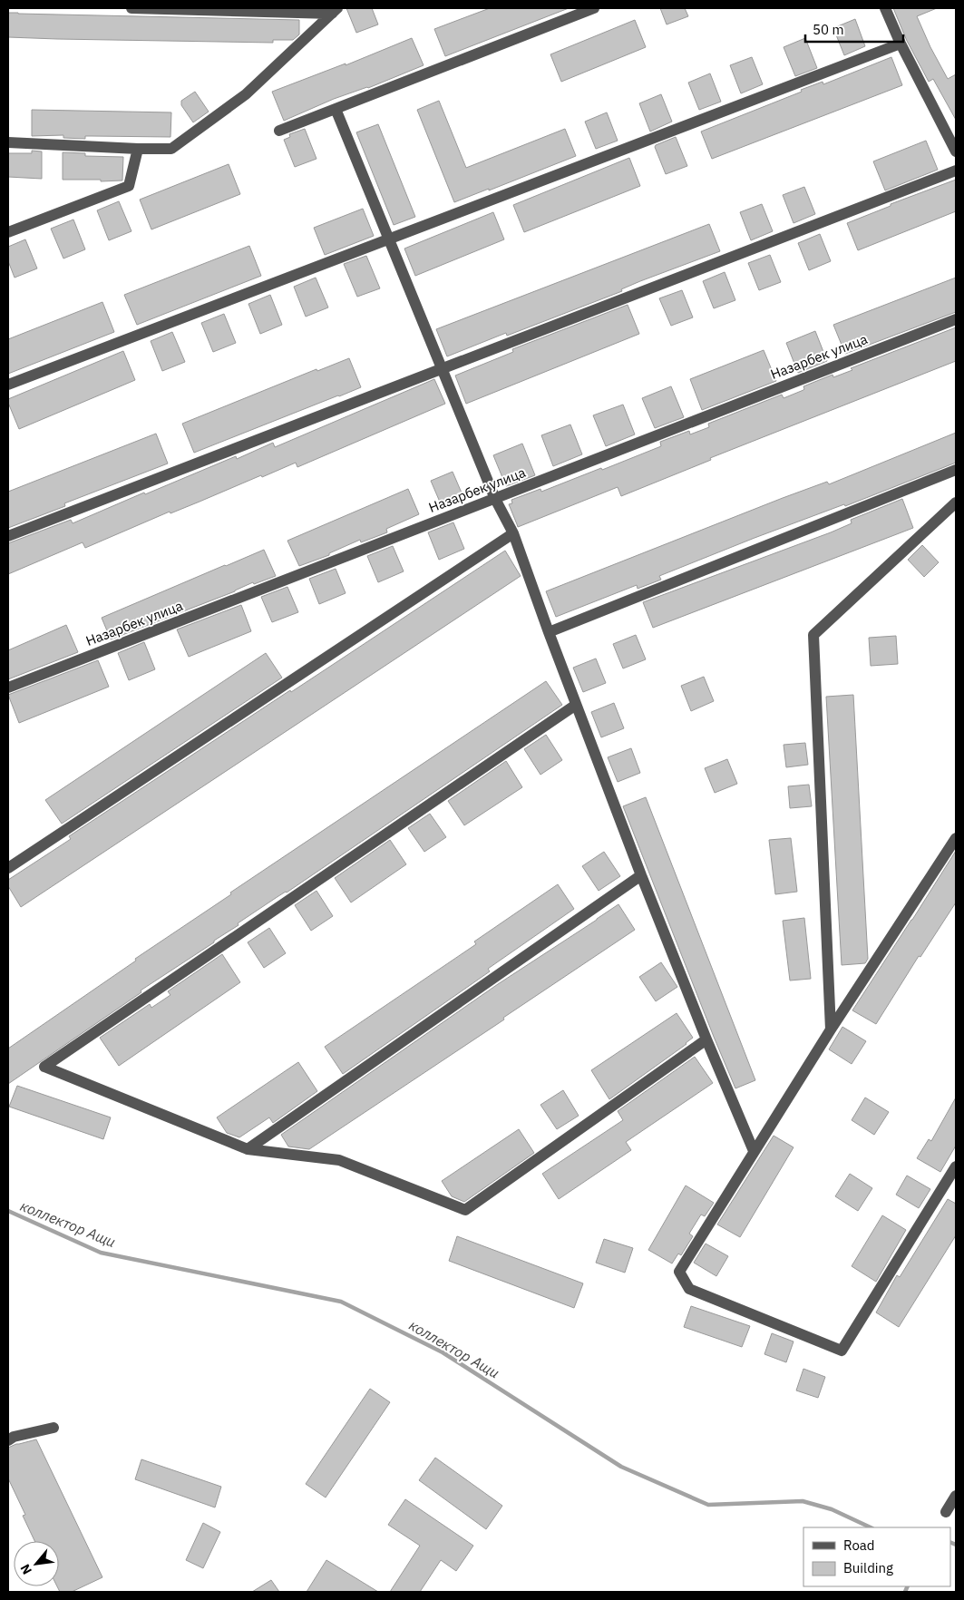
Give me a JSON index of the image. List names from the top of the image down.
{
  "streets": {
    "street": ["Назарбек улица"]
  },
  "water": ["коллектор Ащи"],
  "legend": ["Road", "Building"],
  "scale_bar": "50 m",
  "north": "bottom left"
}
